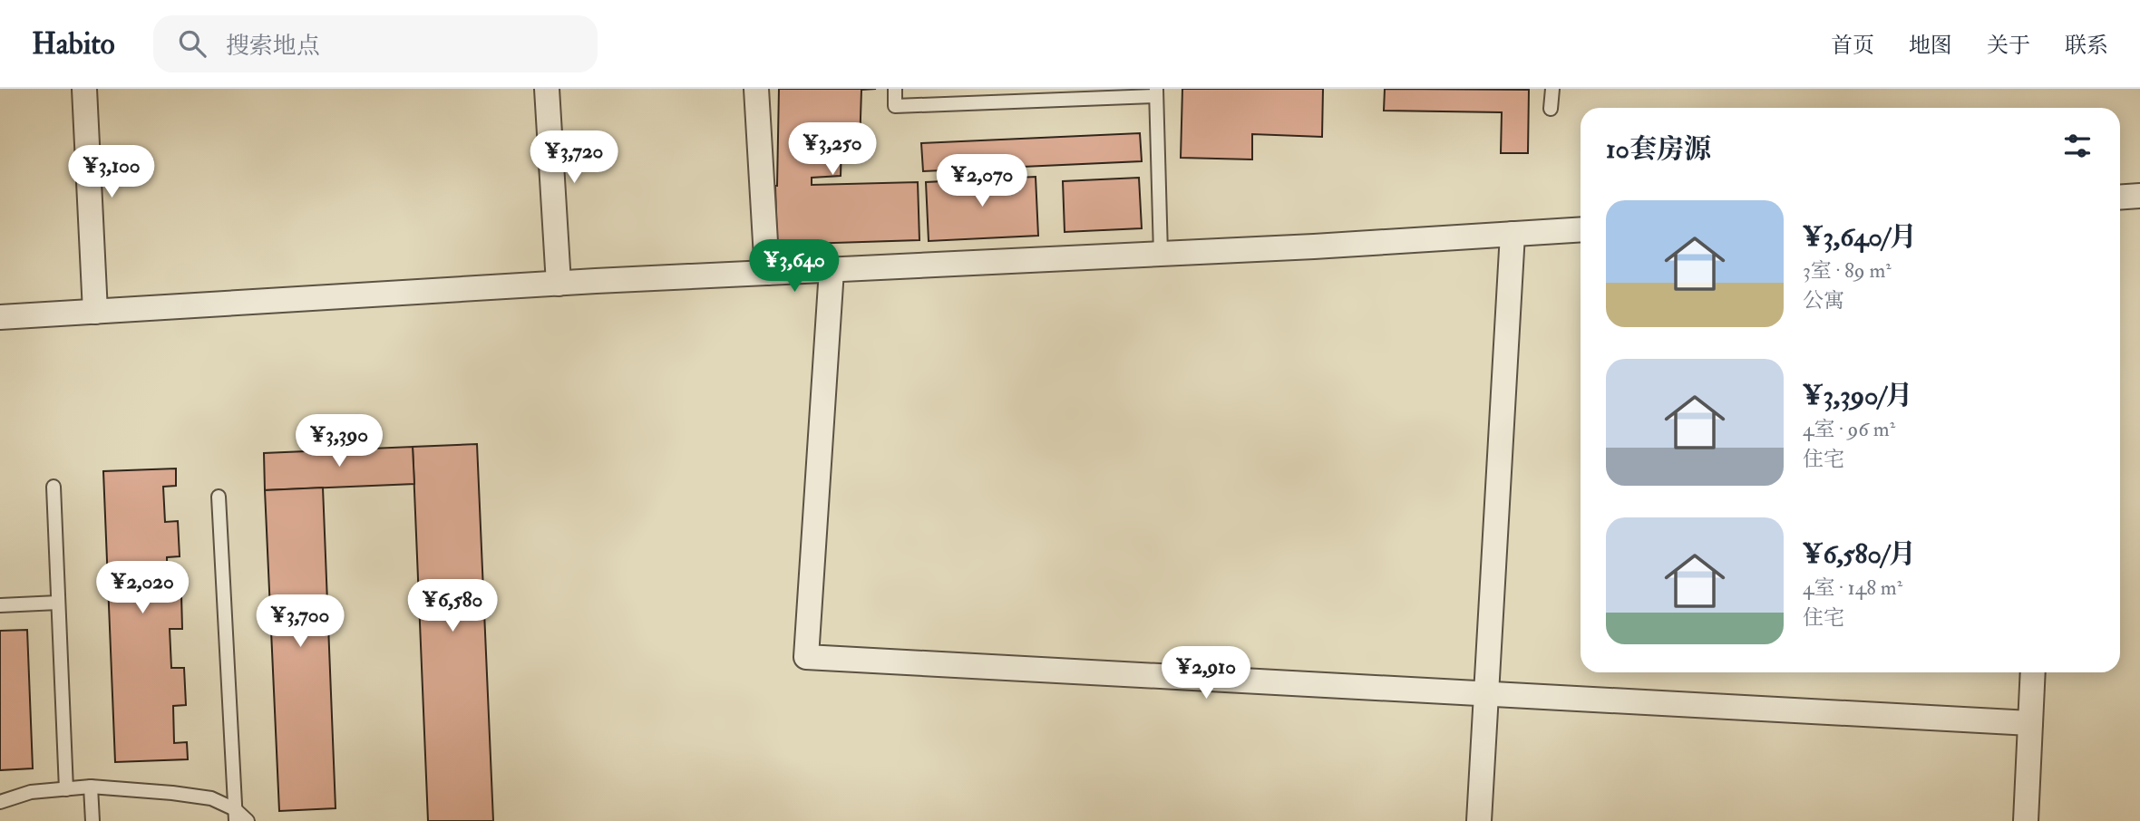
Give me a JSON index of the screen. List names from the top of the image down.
{
  "page": {
    "header": "Habito",
    "search": "搜索地点",
    "nav": [
      "首页",
      "地图",
      "关于",
      "联系"
    ],
    "heading": "10套房源",
    "price": [
      "¥3,250",
      "¥3,720",
      "¥3,100",
      "¥2,070",
      "¥3,640",
      "¥3,390",
      "¥2,020",
      "¥6,580",
      "¥3,700",
      "¥2,910"
    ],
    "list": [
      {
        "name": "¥3,640/月",
        "note": "3室 · 89 m² · 公寓"
      },
      {
        "name": "¥3,390/月",
        "note": "4室 · 96 m² · 住宅"
      },
      {
        "name": "¥6,580/月",
        "note": "4室 · 148 m² · 住宅"
      }
    ]
  }
}
